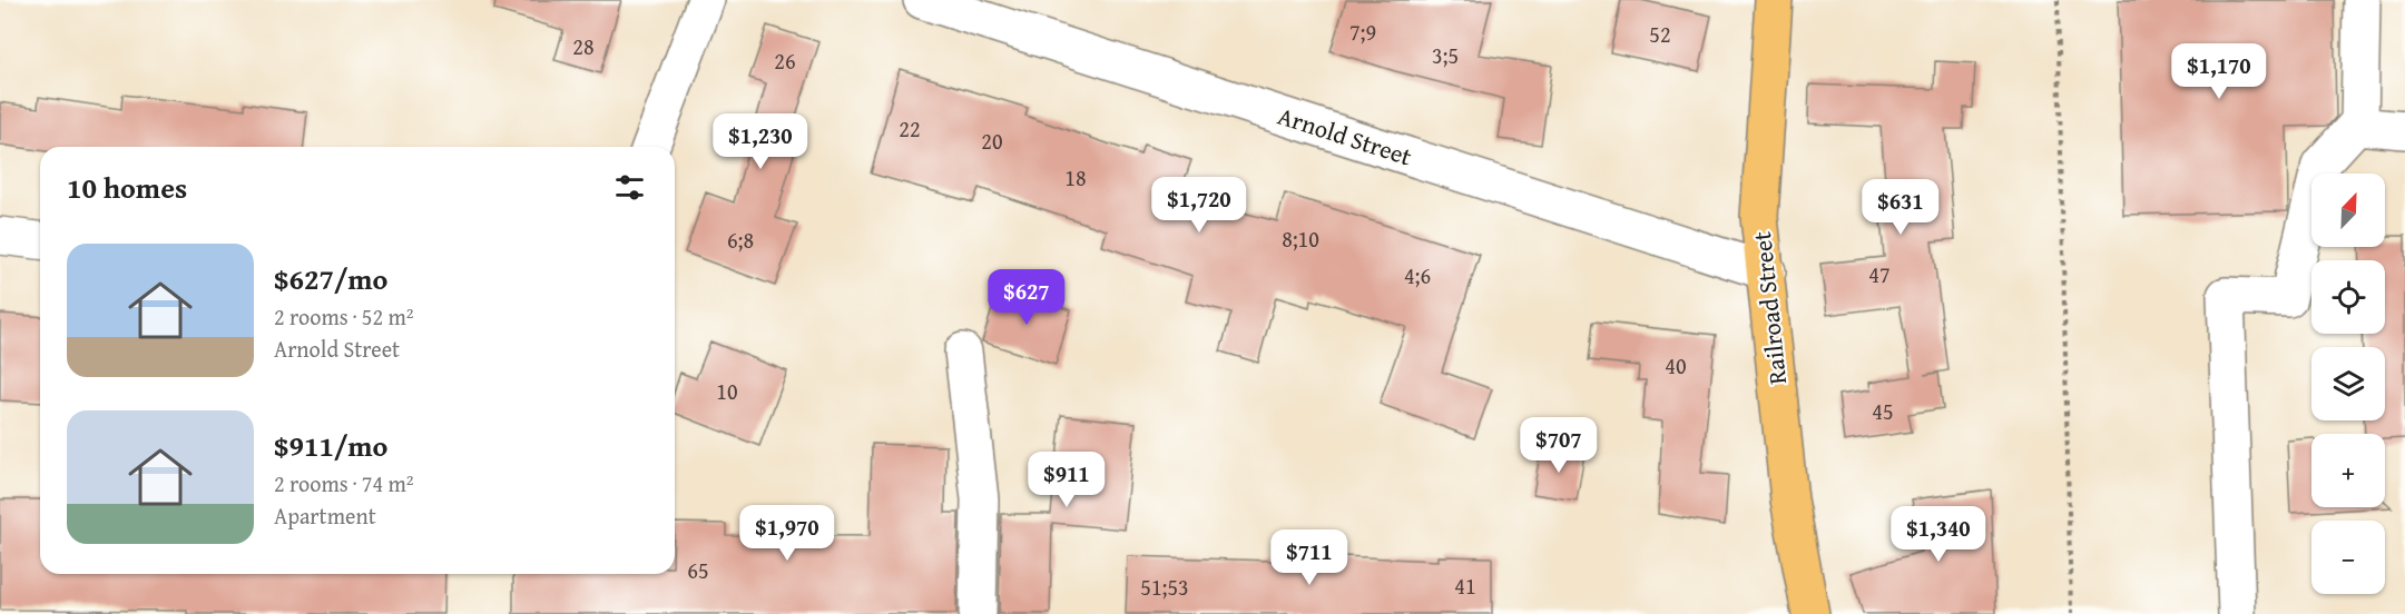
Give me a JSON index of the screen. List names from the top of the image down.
{
  "streets": {
    "main road": ["Railroad Street"],
    "street": ["Arnold Street"]
  },
  "crossings": [
    ["Arnold Street", "Railroad Street"]
  ],
  "house_numbers": [
    "7;9",
    "52",
    "28",
    "3;5",
    "26",
    "22",
    "20",
    "18",
    "8;10",
    "6;8",
    "47",
    "4;6",
    "40",
    "10",
    "45",
    "65",
    "41",
    "51;53"
  ],
  "north": "top right",
  "page": {
    "price": [
      "$1,170",
      "$1,230",
      "$1,720",
      "$631",
      "$627",
      "$707",
      "$911",
      "$1,970",
      "$1,340",
      "$711"
    ],
    "heading": "10 homes",
    "map_buttons": ["+", "−"],
    "list": [
      {
        "name": "$627/mo",
        "note": "2 rooms · 52 m² · Arnold Street"
      },
      {
        "name": "$911/mo",
        "note": "2 rooms · 74 m² · Apartment"
      }
    ]
  }
}
